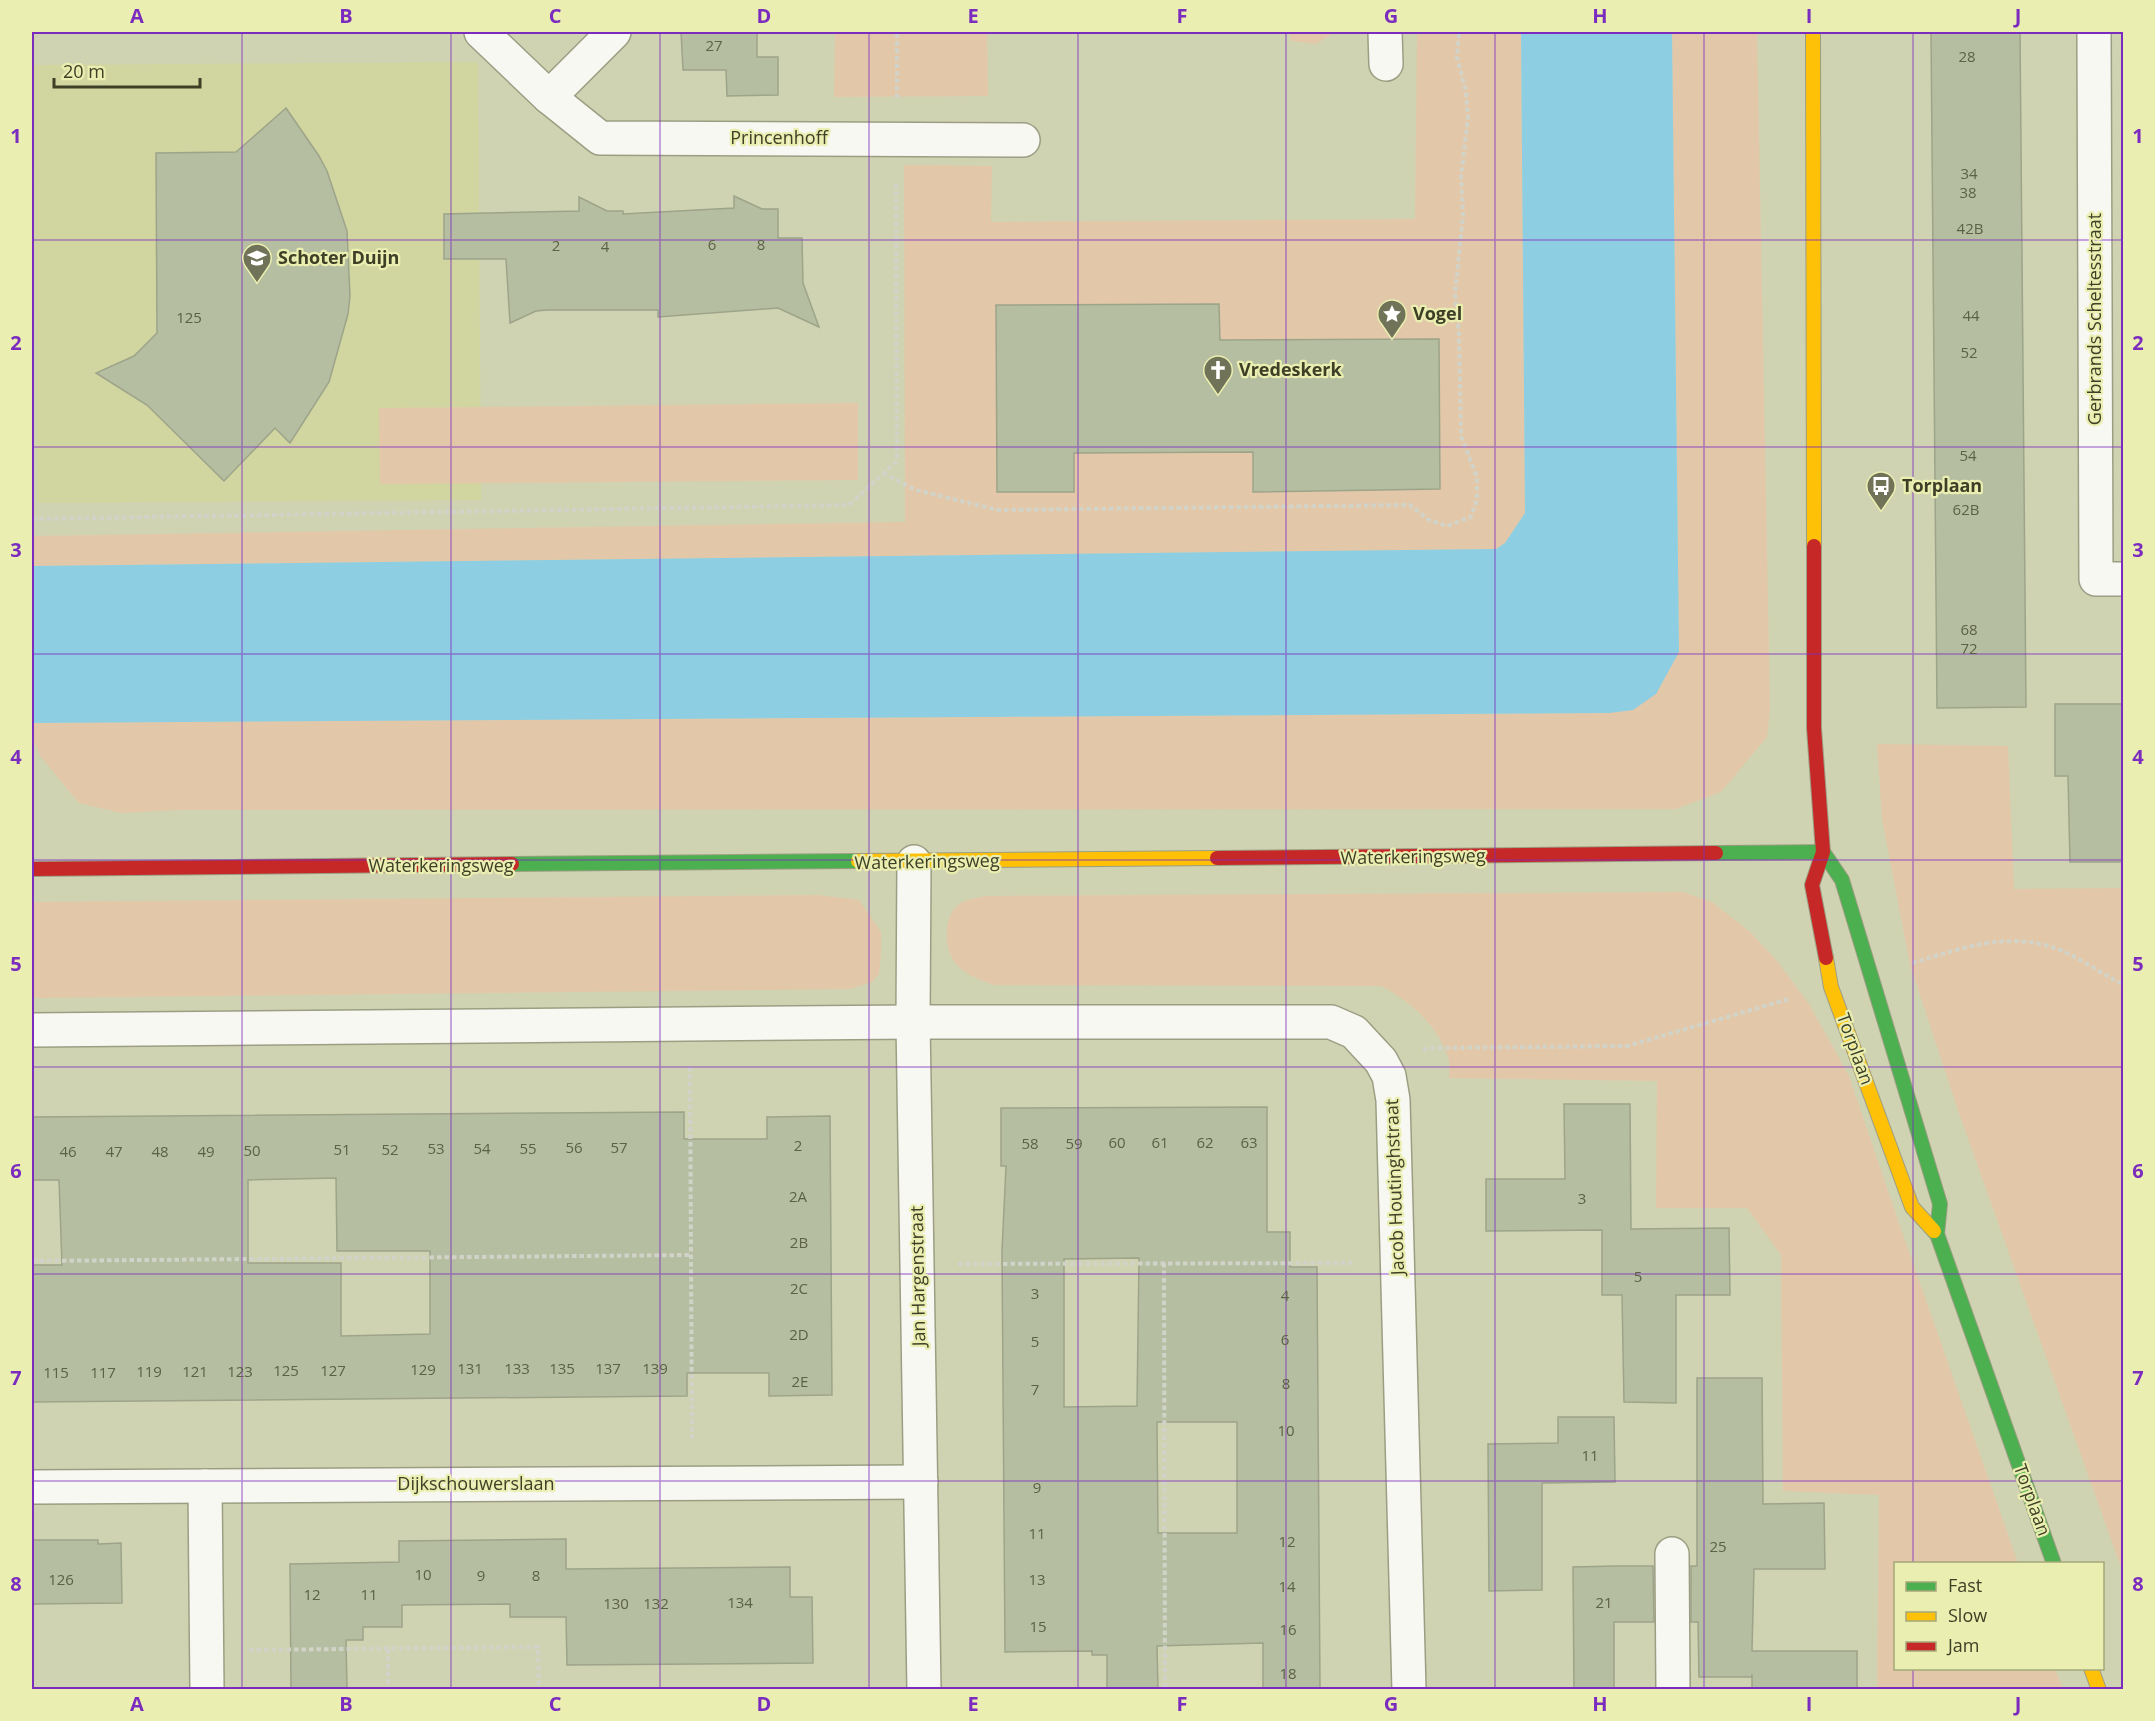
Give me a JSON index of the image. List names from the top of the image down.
{
  "streets": {
    "street": [
      "Princenhoff",
      "Gerbrands Scheltesstraat",
      "Waterkeringsweg",
      "Torplaan",
      "Jacob Houtinghstraat",
      "Jan Hargenstraat",
      "Dijkschouwerslaan"
    ]
  },
  "crossings": [
    ["Waterkeringsweg", "Torplaan"],
    ["Waterkeringsweg", "Jan Hargenstraat"],
    ["Jacob Houtinghstraat", "Jan Hargenstraat"],
    ["Jan Hargenstraat", "Dijkschouwerslaan"]
  ],
  "places": {
    "school or university": ["Schoter Duijn"],
    "place": ["Vogel"],
    "church": ["Vredeskerk"],
    "bus stop": ["Torplaan"]
  },
  "house_numbers": [
    "27",
    "28",
    "34",
    "38",
    "42B",
    "6",
    "8",
    "2",
    "4",
    "44",
    "125",
    "52",
    "54",
    "62B",
    "68",
    "72",
    "60",
    "61",
    "62",
    "63",
    "58",
    "59",
    "2",
    "56",
    "57",
    "53",
    "54",
    "55",
    "51",
    "52",
    "50",
    "46",
    "47",
    "48",
    "49",
    "2A",
    "3",
    "2B",
    "5",
    "2C",
    "3",
    "4",
    "2D",
    "6",
    "5",
    "131",
    "133",
    "135",
    "137",
    "139",
    "129",
    "125",
    "127",
    "119",
    "121",
    "123",
    "115",
    "117",
    "2E",
    "8",
    "7",
    "10",
    "11",
    "9",
    "11",
    "12",
    "25",
    "10",
    "9",
    "8",
    "126",
    "13",
    "14",
    "12",
    "11",
    "134",
    "21",
    "130",
    "132",
    "15",
    "16",
    "18"
  ],
  "legend": ["Fast", "Slow", "Jam"],
  "scale_bar": "20 m",
  "grid": {
    "columns": [
      "A",
      "B",
      "C",
      "D",
      "E",
      "F",
      "G",
      "H",
      "I",
      "J"
    ],
    "rows": [
      "1",
      "2",
      "3",
      "4",
      "5",
      "6",
      "7",
      "8"
    ]
  }
}
